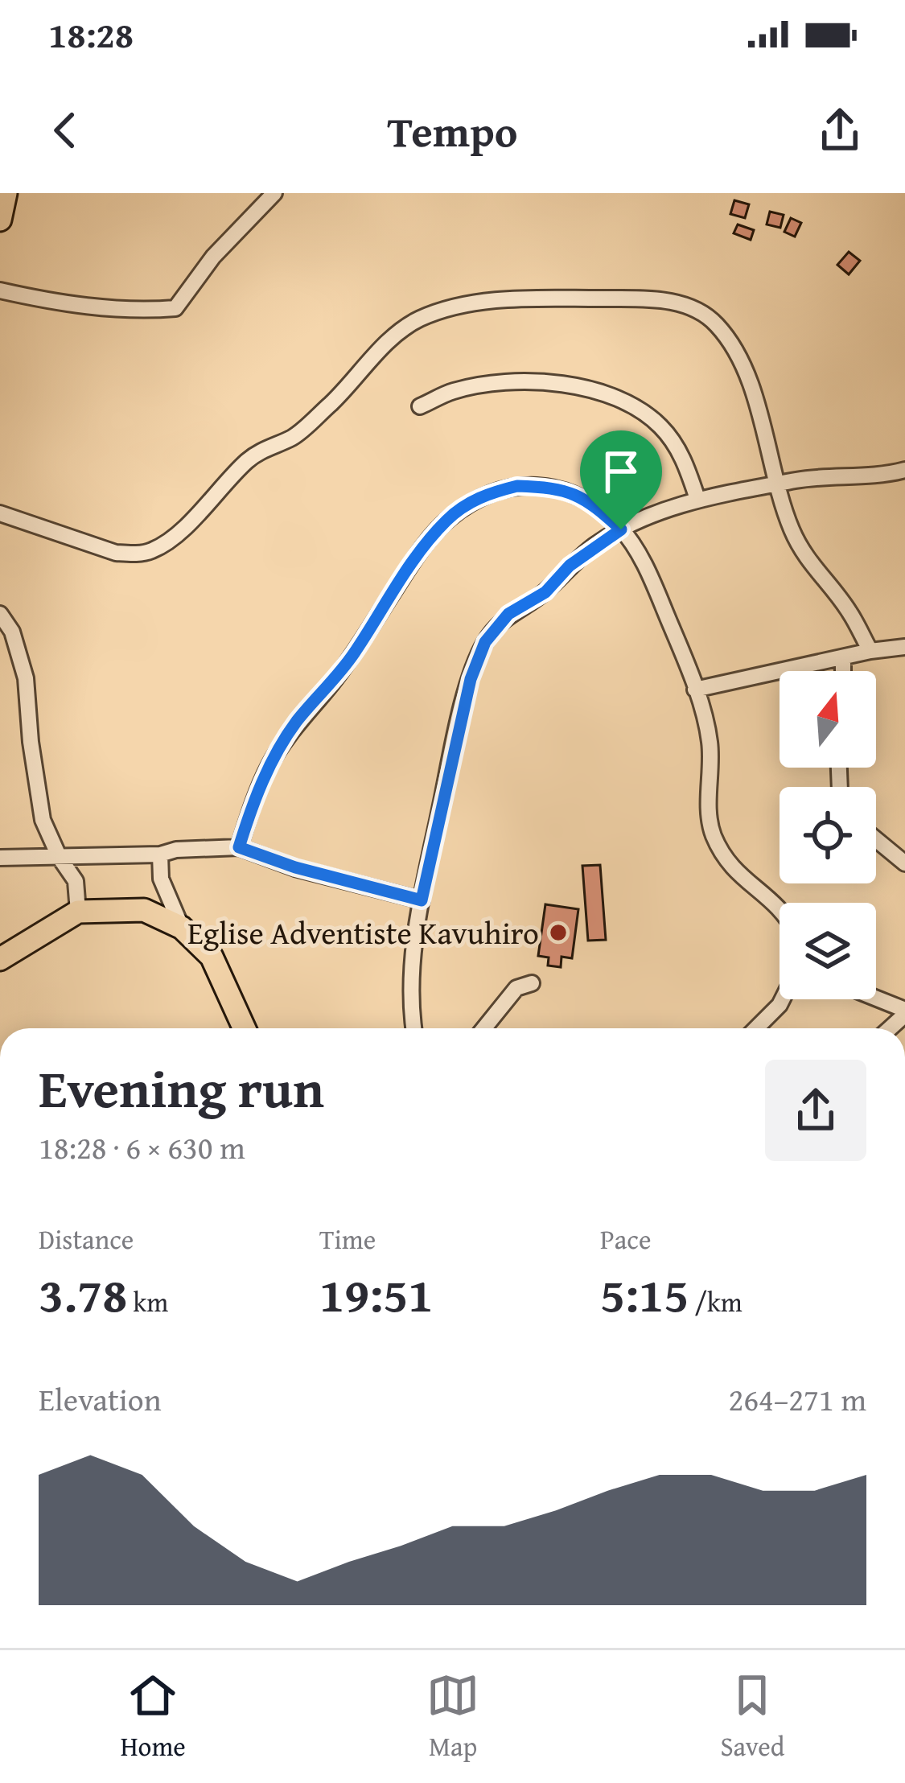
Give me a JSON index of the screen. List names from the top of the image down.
{
  "places": ["Eglise Adventiste Kavuhiro"],
  "north": "top",
  "page": {
    "status": "18:28",
    "header": "Tempo",
    "heading": ["Evening run", "18:28 · 6 × 630 m"],
    "stats": [
      ["Distance", "3.78 km"],
      ["Time", "19:51"],
      ["Pace", "5:15 /km"]
    ],
    "chart": ["Elevation", "264–271 m"],
    "tabs": ["Home", "Map", "Saved"]
  }
}
